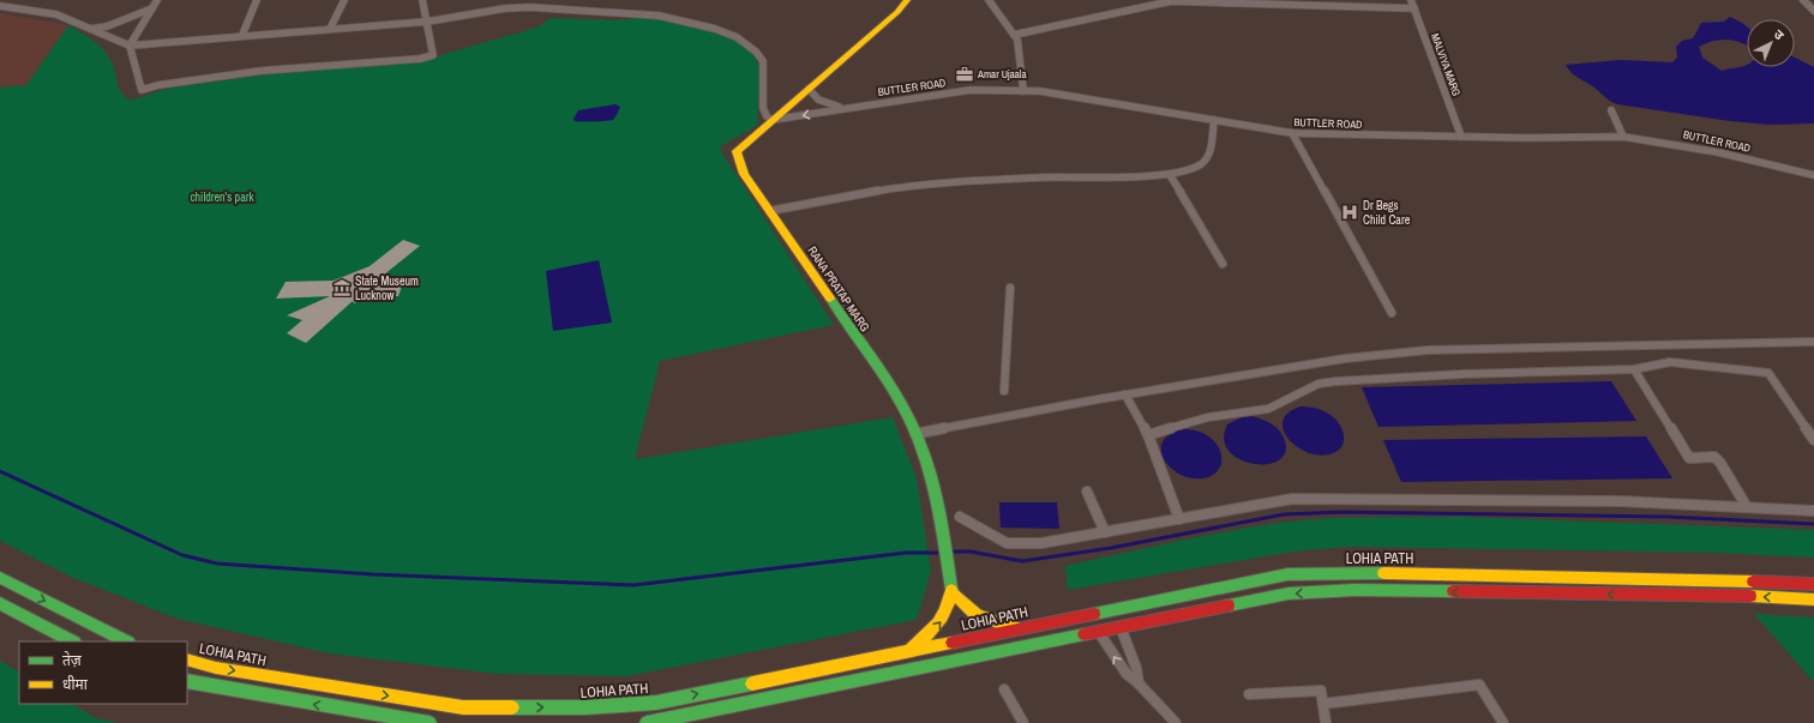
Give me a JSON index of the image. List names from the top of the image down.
{
  "streets": {
    "main road": ["RANA PRATAP MARG", "LOHIA PATH"],
    "street": ["MALVIYA MARG", "BUTTLER ROAD"]
  },
  "crossings": [
    ["MALVIYA MARG", "BUTTLER ROAD"],
    ["BUTTLER ROAD", "RANA PRATAP MARG"]
  ],
  "parks": ["children's park"],
  "places": {
    "office": ["Amar Ujaala"],
    "hospital": ["Dr Begs Child Care"],
    "museum": ["State Museum Lucknow"]
  },
  "legend": ["तेज़", "धीमा"],
  "north": "top right"
}
